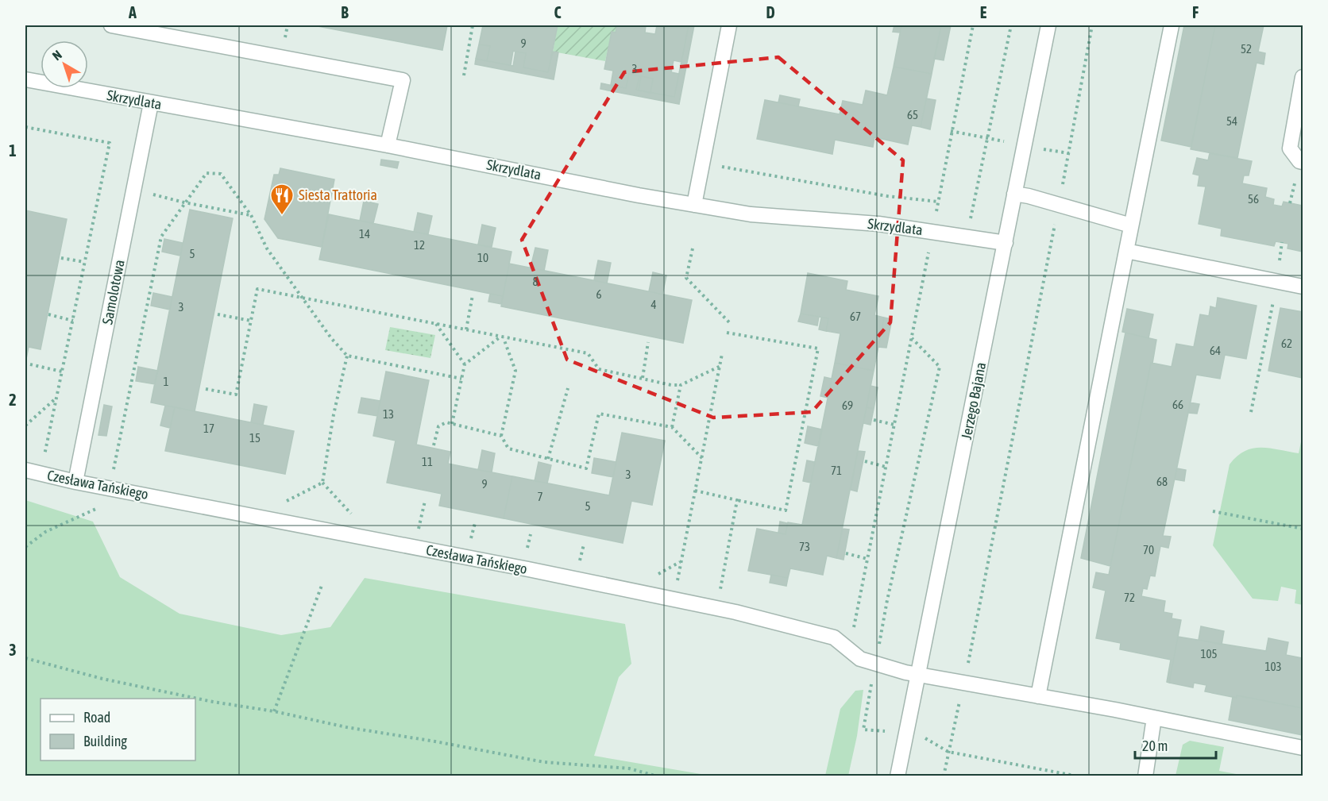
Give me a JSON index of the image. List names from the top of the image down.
{
  "streets": {
    "street": [
      "Skrzydlata",
      "Samolotowa",
      "Jerzego Bajana",
      "Czesława Tańskiego"
    ]
  },
  "crossings": [
    ["Skrzydlata", "Samolotowa"],
    ["Skrzydlata", "Jerzego Bajana"],
    ["Samolotowa", "Czesława Tańskiego"],
    ["Jerzego Bajana", "Czesława Tańskiego"]
  ],
  "places": {
    "restaurant": ["Siesta Trattoria"]
  },
  "house_numbers": [
    "9",
    "52",
    "3",
    "65",
    "54",
    "56",
    "14",
    "12",
    "5",
    "10",
    "8",
    "6",
    "4",
    "3",
    "67",
    "62",
    "64",
    "1",
    "66",
    "69",
    "13",
    "17",
    "15",
    "11",
    "71",
    "3",
    "68",
    "9",
    "7",
    "5",
    "73",
    "70",
    "72",
    "105",
    "103"
  ],
  "legend": ["Road", "Building"],
  "scale_bar": "20 m",
  "north": "top left",
  "grid": {
    "columns": [
      "A",
      "B",
      "C",
      "D",
      "E",
      "F"
    ],
    "rows": ["1", "2", "3"]
  }
}
